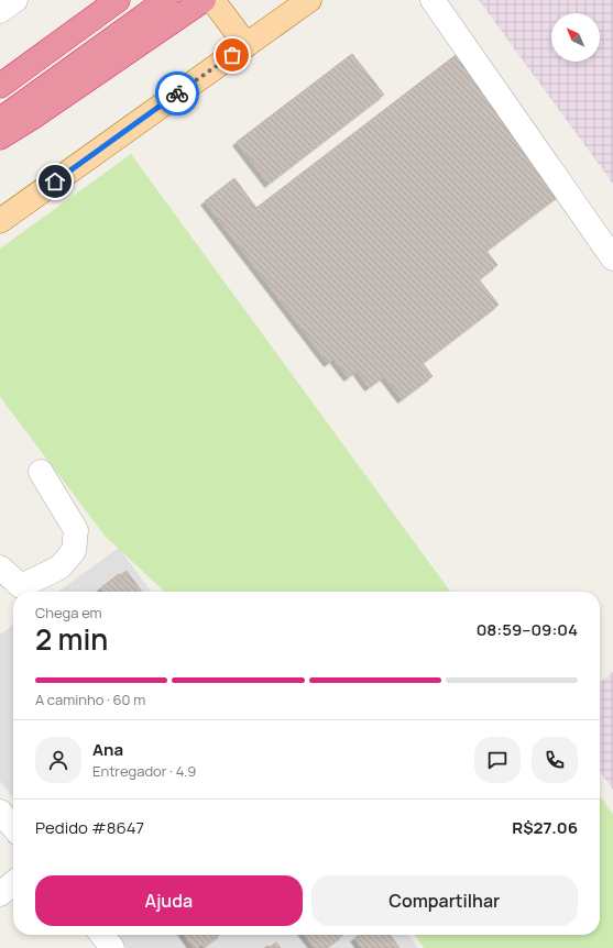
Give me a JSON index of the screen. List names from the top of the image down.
{
  "north": "top left",
  "page": {
    "heading": ["2 min", "Chega em", "08:59–09:04"],
    "panel": [
      "Ana",
      "Entregador · 4.9",
      "Pedido #8647",
      "R$27.06"
    ],
    "bar": "A caminho · 60 m",
    "buttons": ["Ajuda", "Compartilhar"]
  }
}
